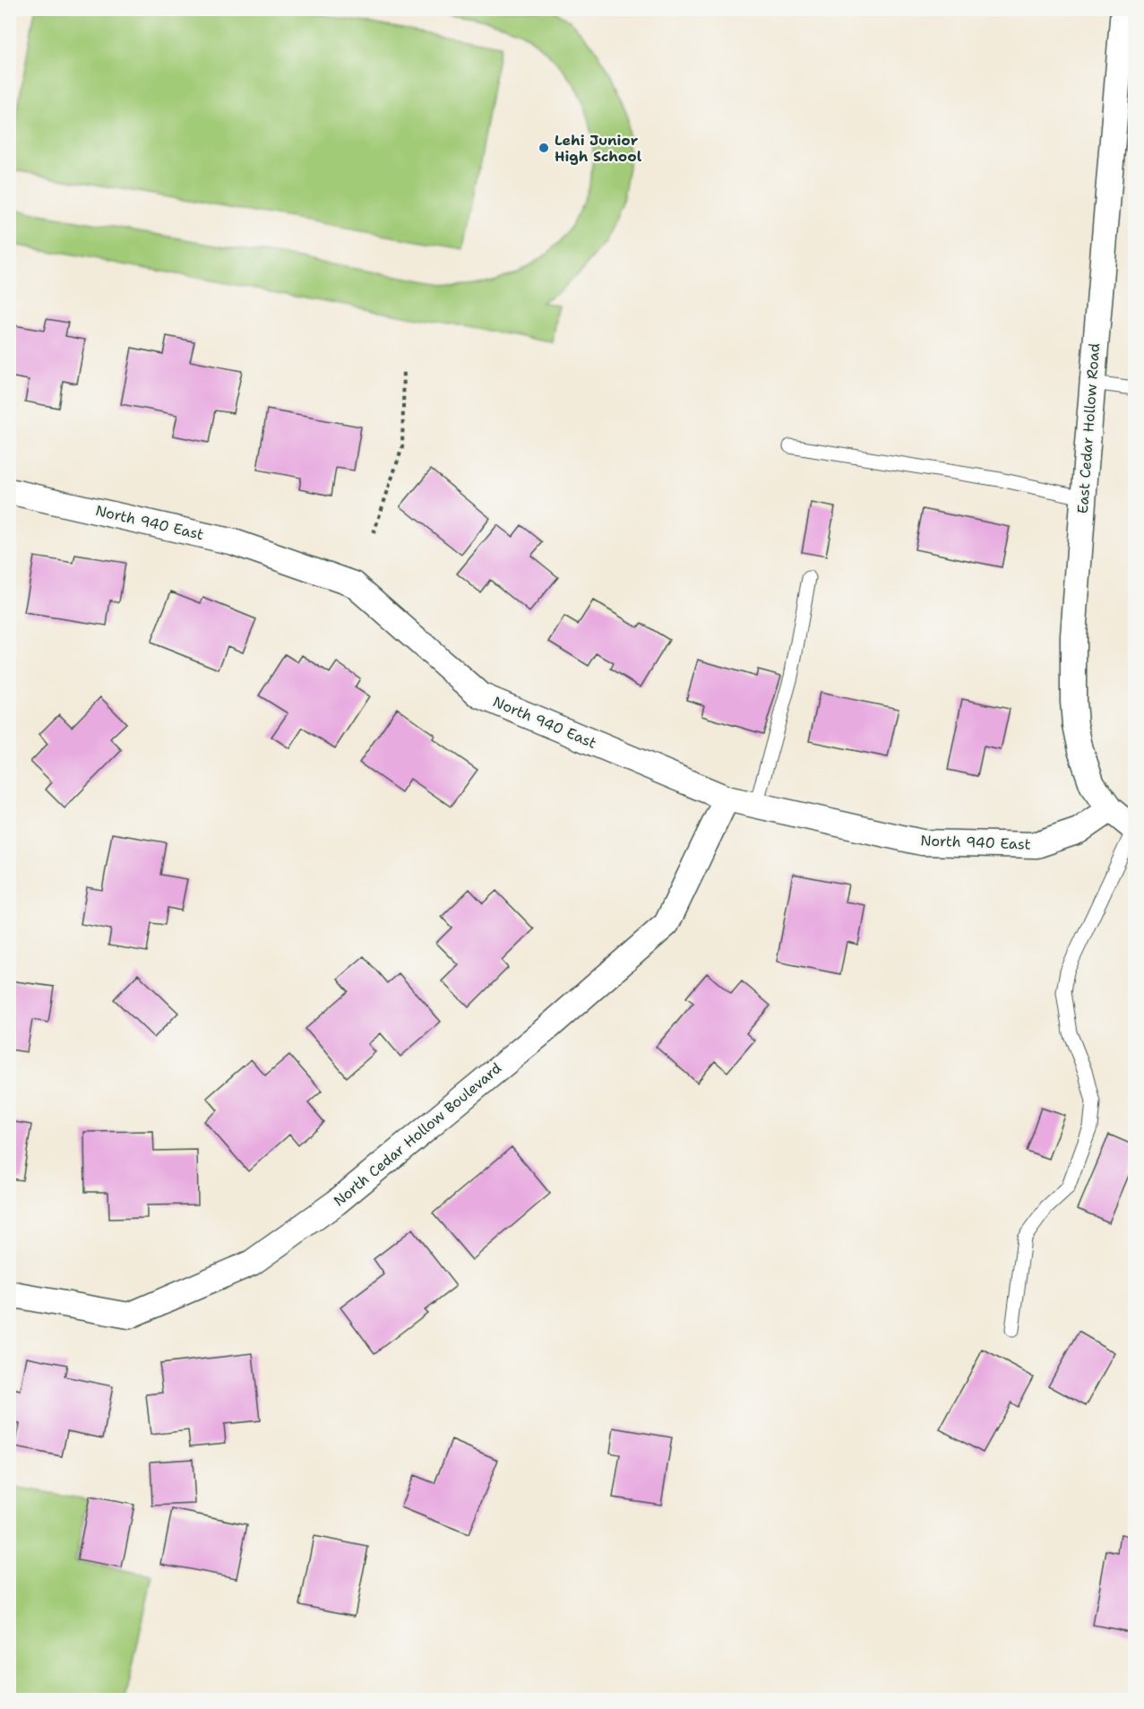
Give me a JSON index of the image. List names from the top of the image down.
{
  "streets": {
    "street": ["East Cedar Hollow Road", "North 940 East", "North Cedar Hollow Boulevard"]
  },
  "crossings": [
    ["East Cedar Hollow Road", "North 940 East"],
    ["North 940 East", "North Cedar Hollow Boulevard"]
  ],
  "places": ["Lehi Junior High School"]
}
